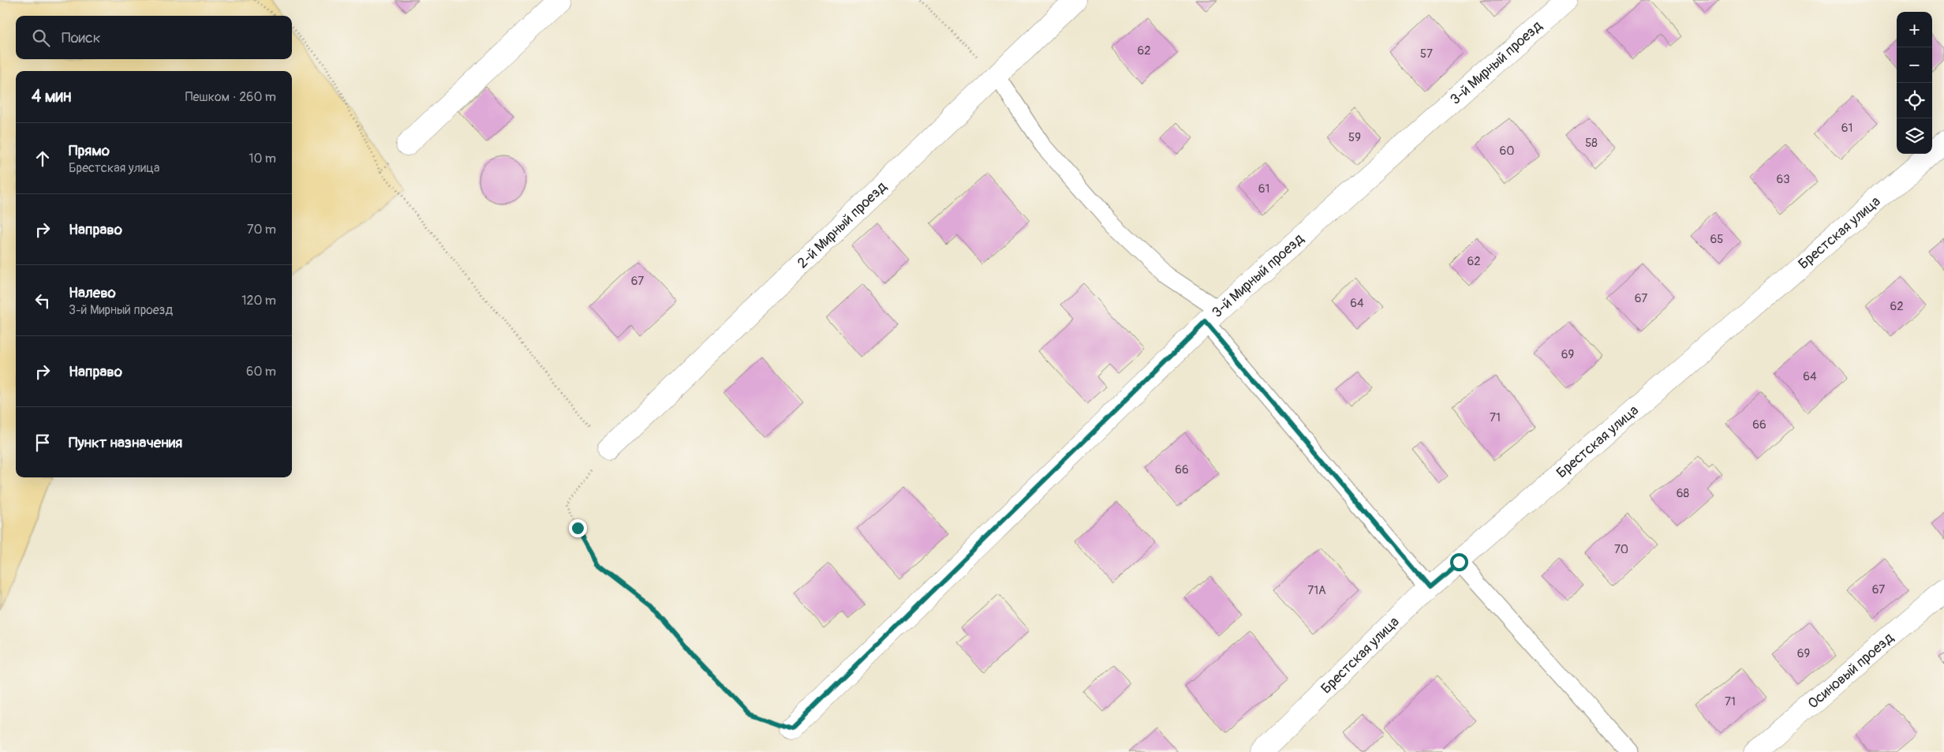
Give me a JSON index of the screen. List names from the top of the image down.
{
  "streets": {
    "street": [
      "3-й Мирный проезд",
      "2-й Мирный проезд",
      "Брестская улица",
      "Осиновый проезд"
    ]
  },
  "house_numbers": [
    "62",
    "57",
    "61",
    "59",
    "58",
    "60",
    "63",
    "61",
    "65",
    "62",
    "67",
    "67",
    "64",
    "62",
    "69",
    "64",
    "71",
    "66",
    "66",
    "68",
    "70",
    "67",
    "71А",
    "69",
    "71"
  ],
  "page": {
    "map_buttons": ["+", "−"],
    "search": "Поиск",
    "heading": ["4 мин", "Пешком · 260 m"],
    "list": [
      ["Прямо", "Брестская улица", "10 m"],
      ["Направо", "70 m"],
      ["Налево", "3-й Мирный проезд", "120 m"],
      ["Направо", "60 m"],
      "Пункт назначения"
    ]
  }
}
